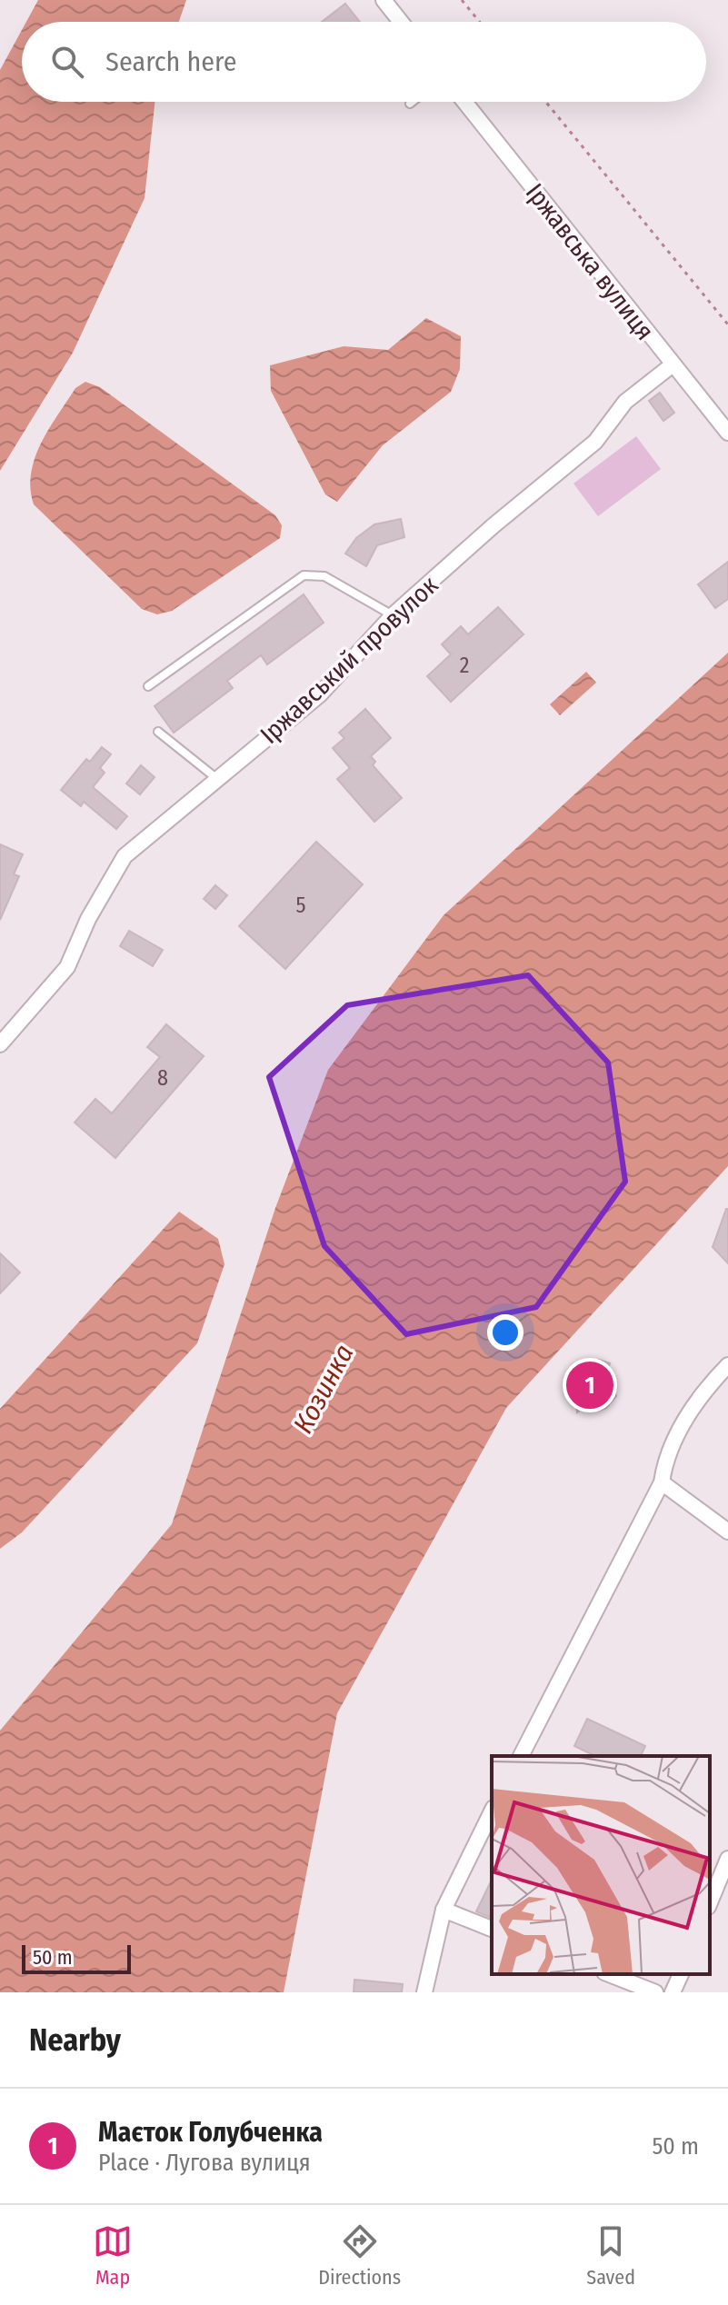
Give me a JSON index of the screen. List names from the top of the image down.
{
  "streets": {
    "street": ["Іржавська вулиця", "Іржавський провулок"]
  },
  "crossings": [
    ["Іржавська вулиця", "Іржавський провулок"]
  ],
  "water": ["Козинка"],
  "house_numbers": ["2", "5", "8"],
  "scale_bar": "50 m",
  "page": {
    "search": "Search here",
    "pins": "1",
    "scale": "50 m",
    "heading": "Nearby",
    "list": [
      {
        "mark": "1",
        "name": "Маєток Голубченка",
        "note": "Place · Лугова вулиця",
        "value": "50 m"
      }
    ],
    "nav": ["Map", "Directions", "Saved"]
  }
}
